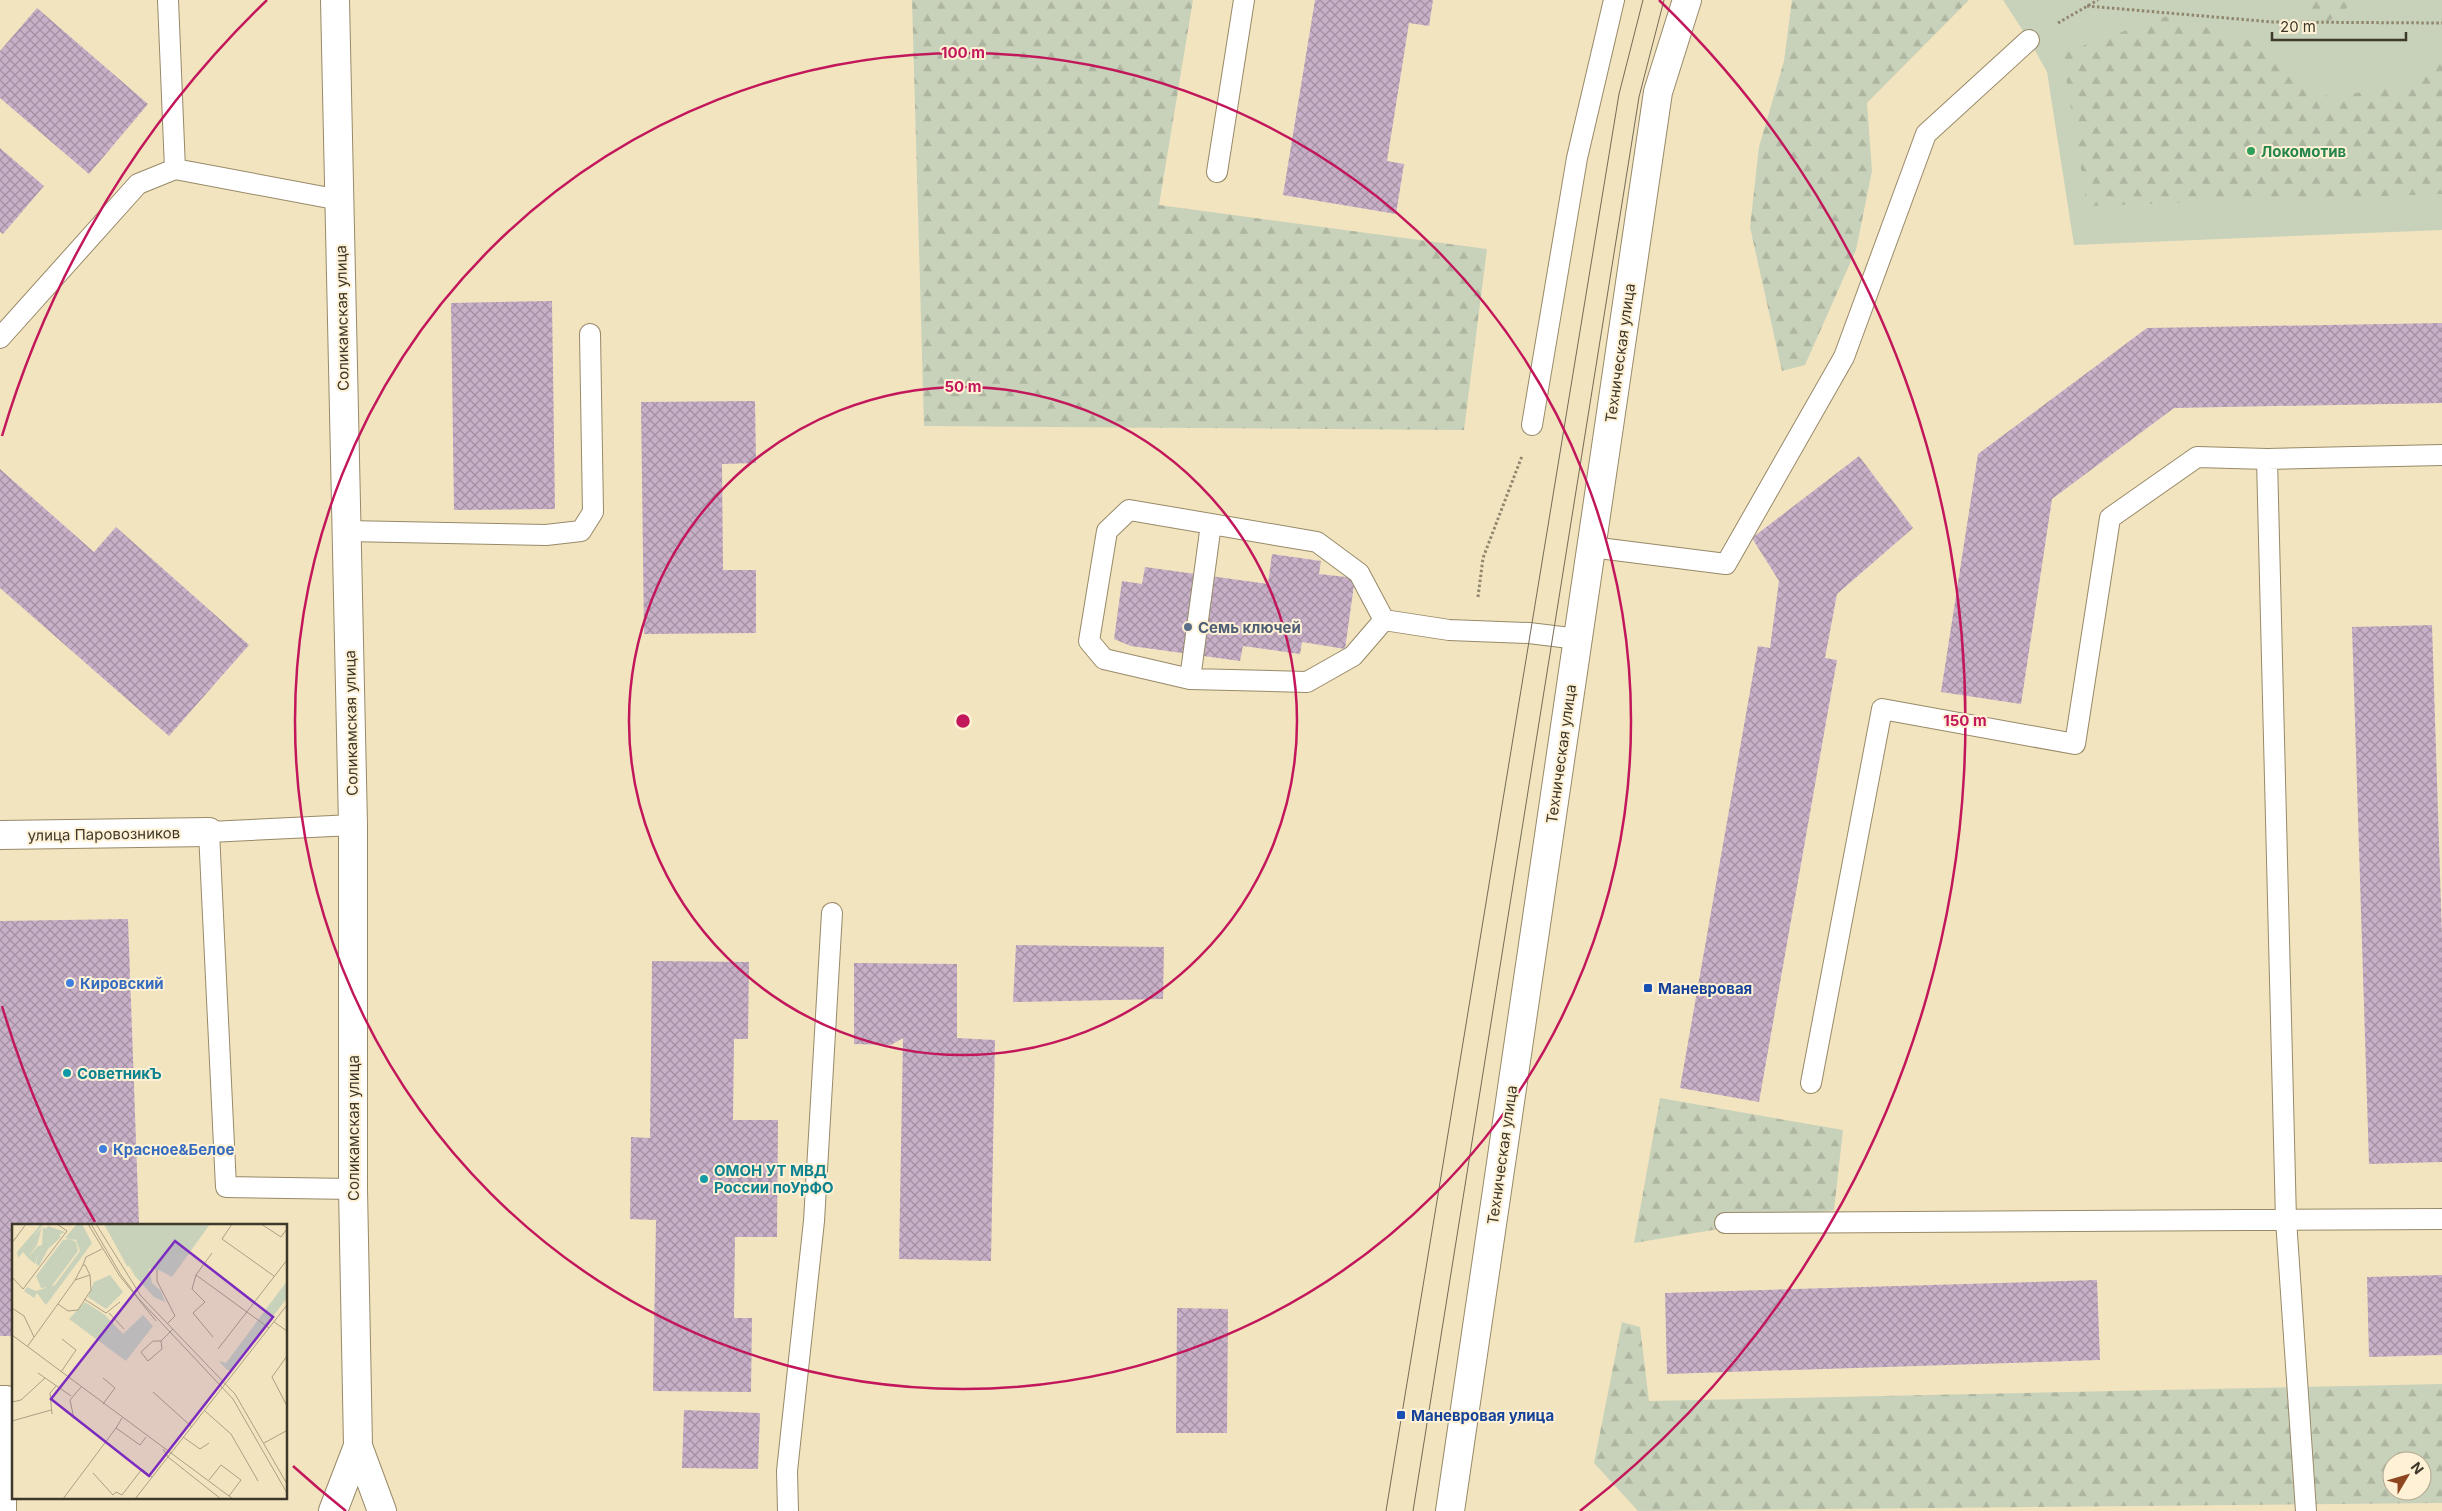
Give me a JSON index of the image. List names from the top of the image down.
{
  "streets": {
    "street": ["Соликамская улица", "Техническая улица", "улица Паровозников"]
  },
  "places": {
    "other": [
      "Локомотив",
      "Семь ключей",
      "Кировский",
      "СоветникЪ",
      "Красное&Белое",
      "ОМОН УТ МВД России поУрФО"
    ],
    "transit": ["Маневровая", "Маневровая улица"]
  },
  "scale_bar": "20 m",
  "north": "top right",
  "rings": ["100 m", "50 m", "150 m"]
}
